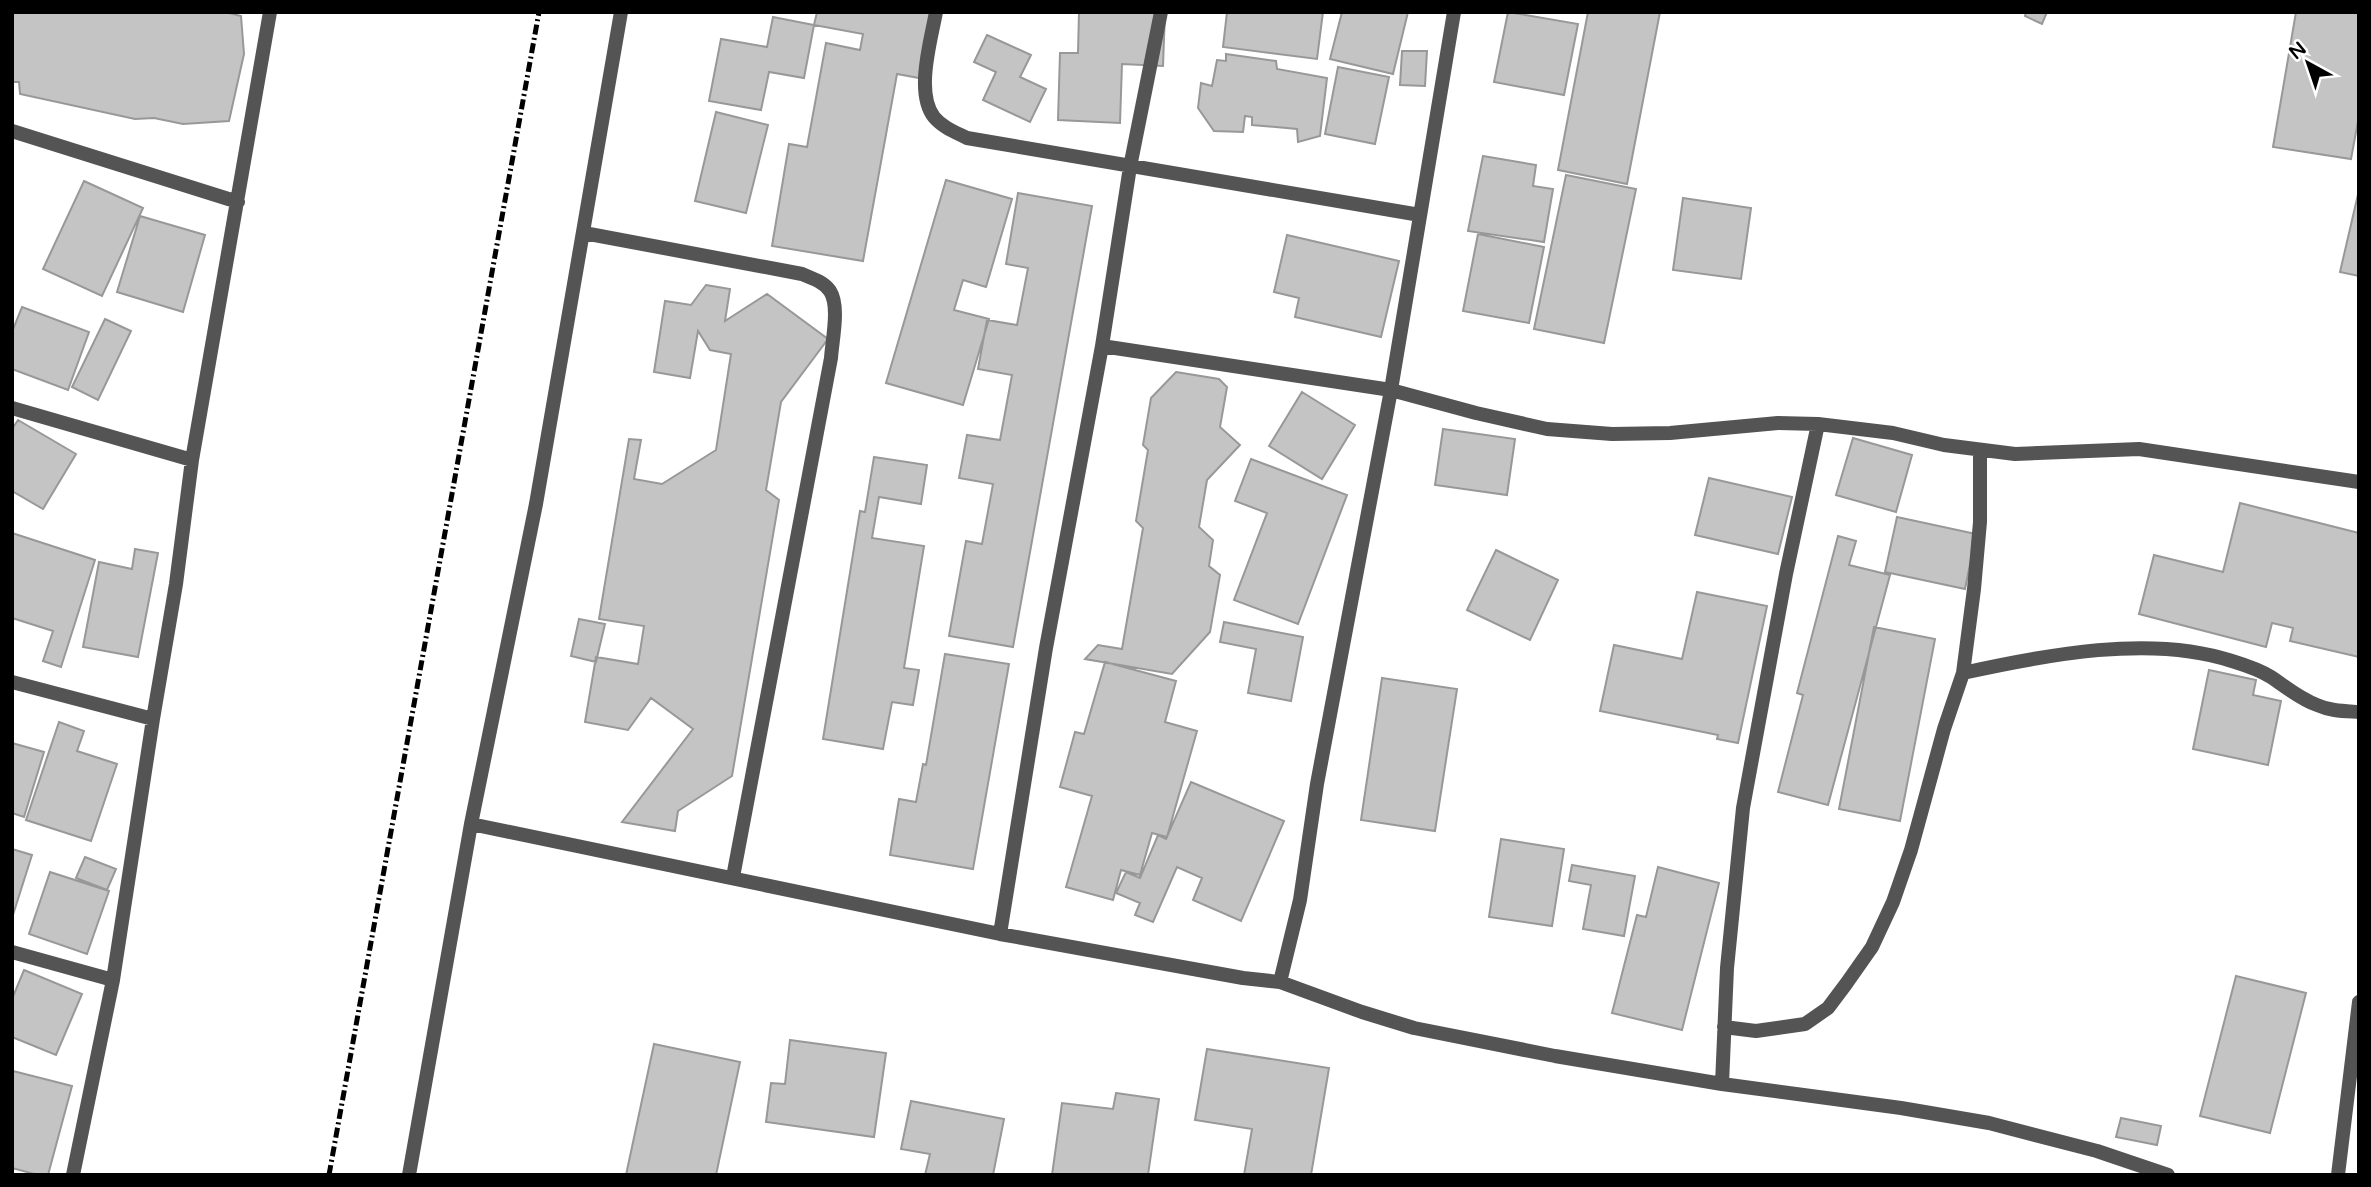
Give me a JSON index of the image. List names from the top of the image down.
{
  "north": "top left"
}
